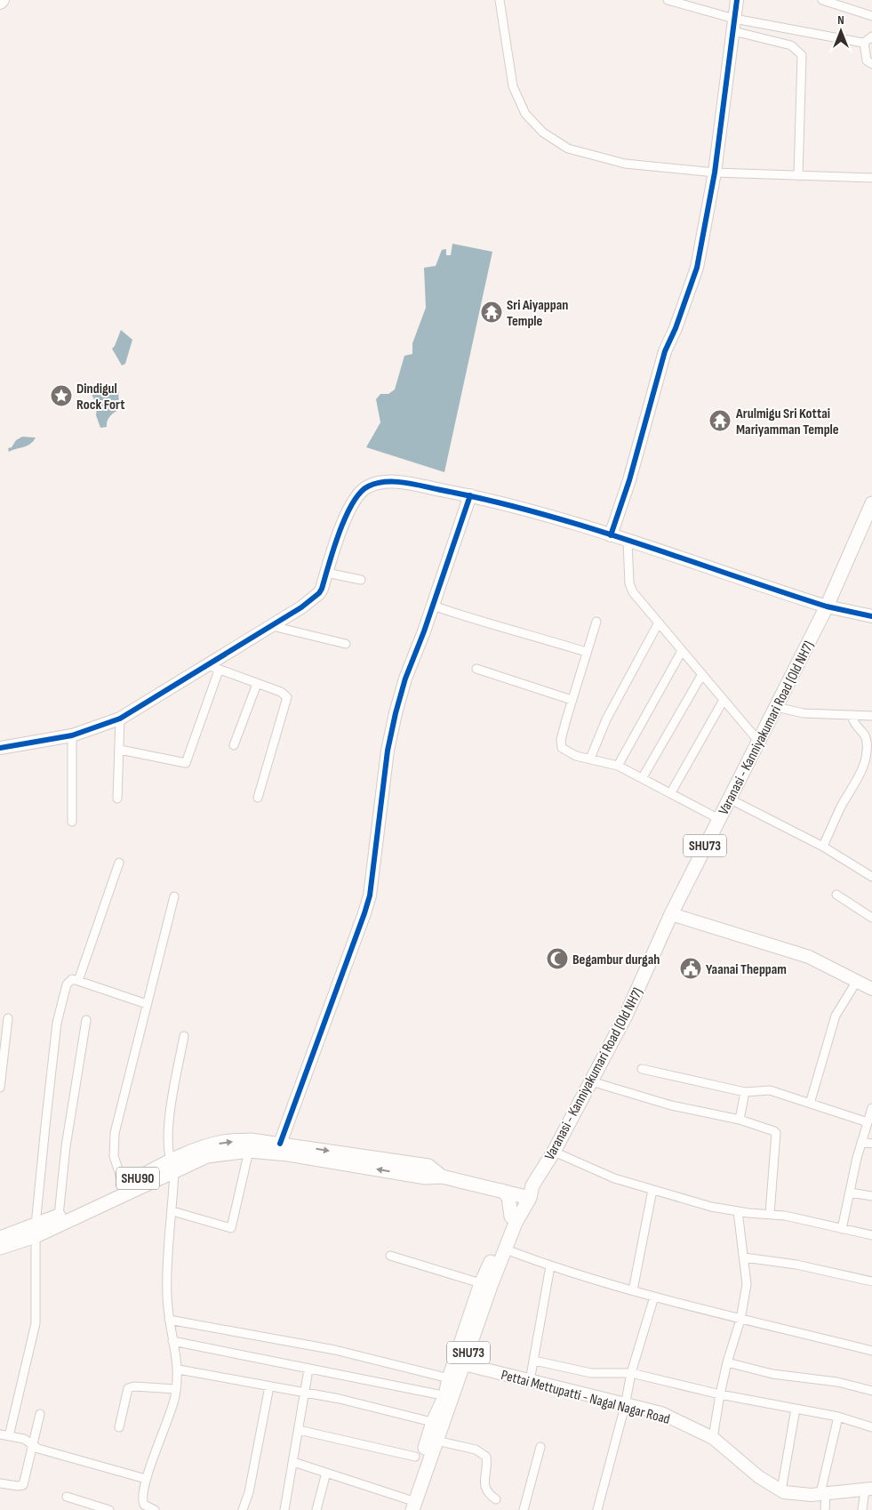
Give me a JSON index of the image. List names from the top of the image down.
{
  "streets": {
    "main road": ["Varanasi - Kanniyakumari Road (Old NH7)", "SHU73", "SHU90"],
    "street": ["Pettai Mettupatti - Nagal Nagar Road"]
  },
  "crossings": [
    ["Varanasi - Kanniyakumari Road (Old NH7)", "SHU90"],
    ["Varanasi - Kanniyakumari Road (Old NH7)", "Pettai Mettupatti - Nagal Nagar Road"]
  ],
  "places": {
    "temple": ["Sri Aiyappan Temple", "Arulmigu Sri Kottai Mariyamman Temple"],
    "place": ["Dindigul Rock Fort"],
    "mosque": ["Begambur durgah"],
    "public building": ["Yaanai Theppam"]
  },
  "north": "top"
}
